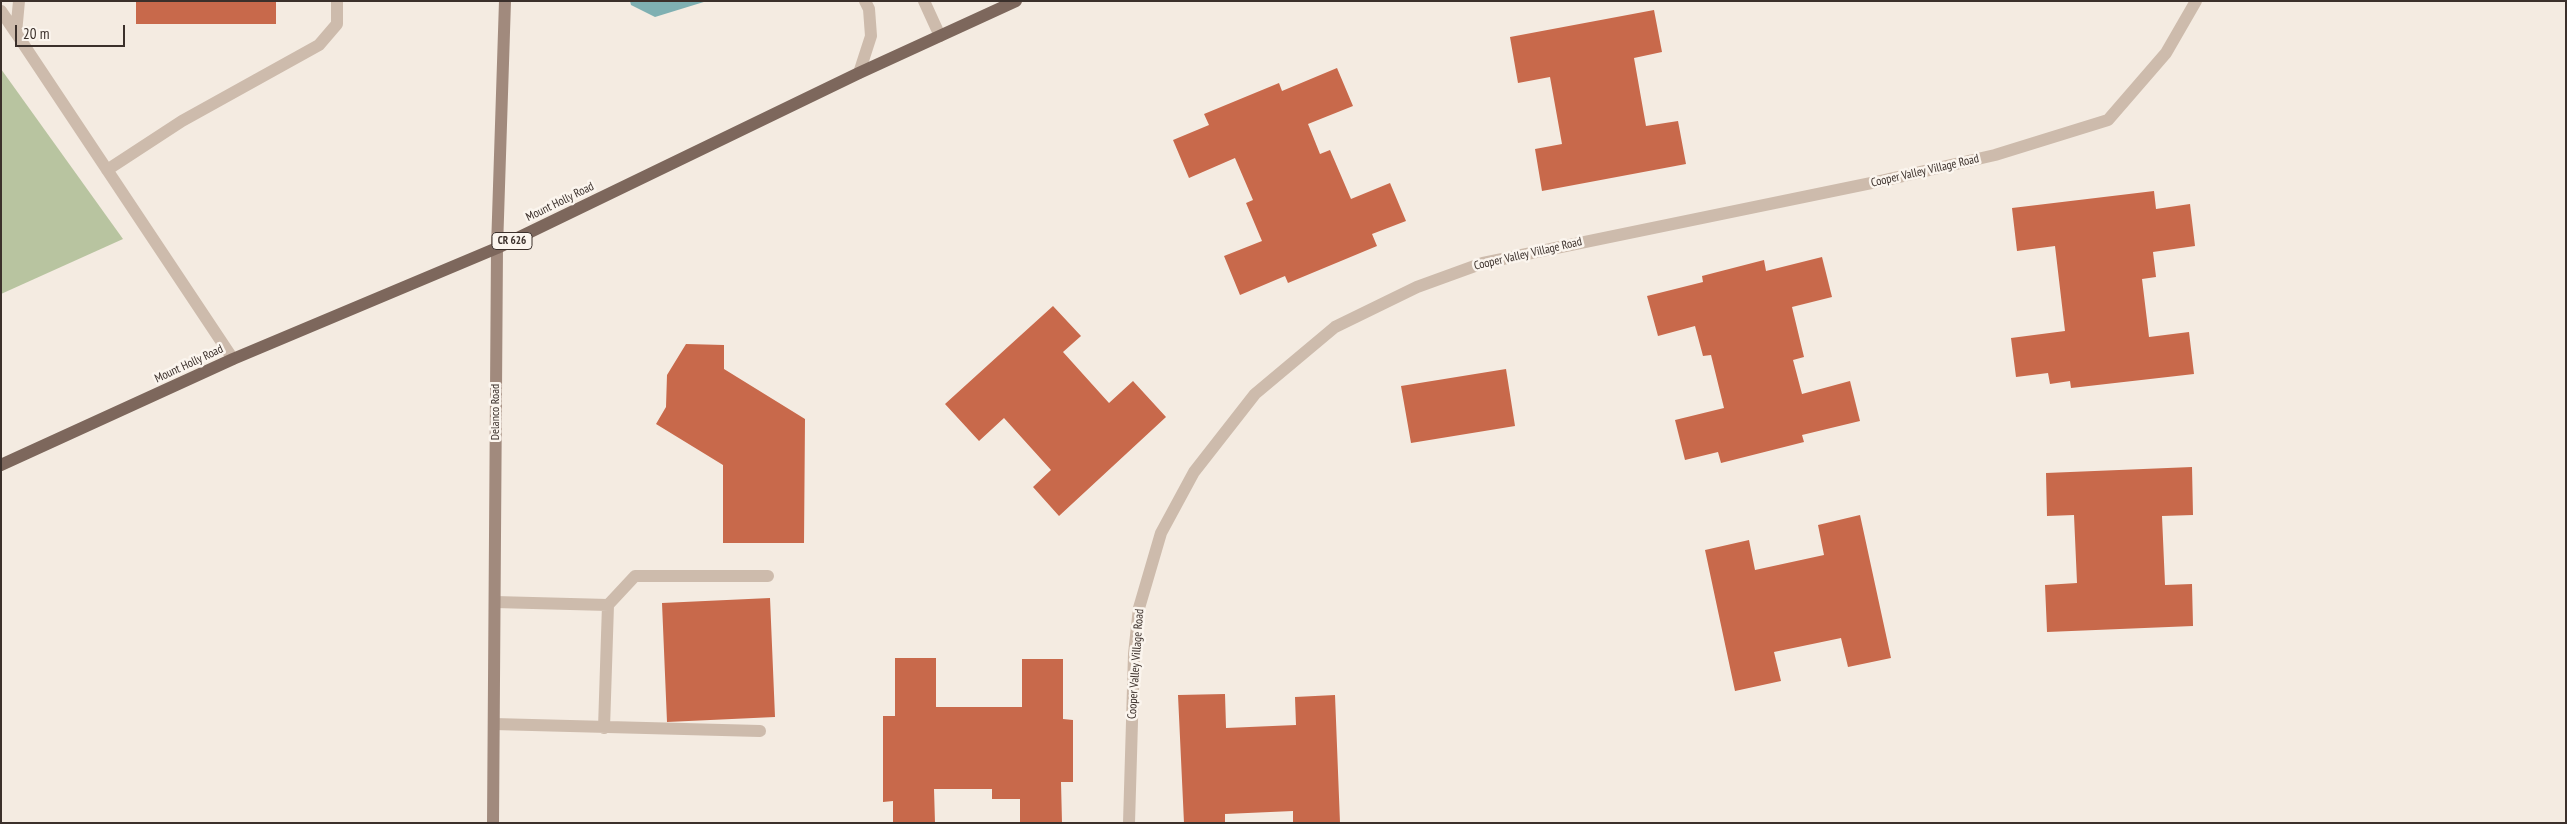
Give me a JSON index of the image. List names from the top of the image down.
{
  "streets": {
    "main road": ["Mount Holly Road", "CR 626", "Delanco Road"],
    "lane": ["Cooper Valley Village Road"]
  },
  "crossings": [
    ["Mount Holly Road", "Delanco Road"]
  ],
  "scale_bar": "20 m"
}
